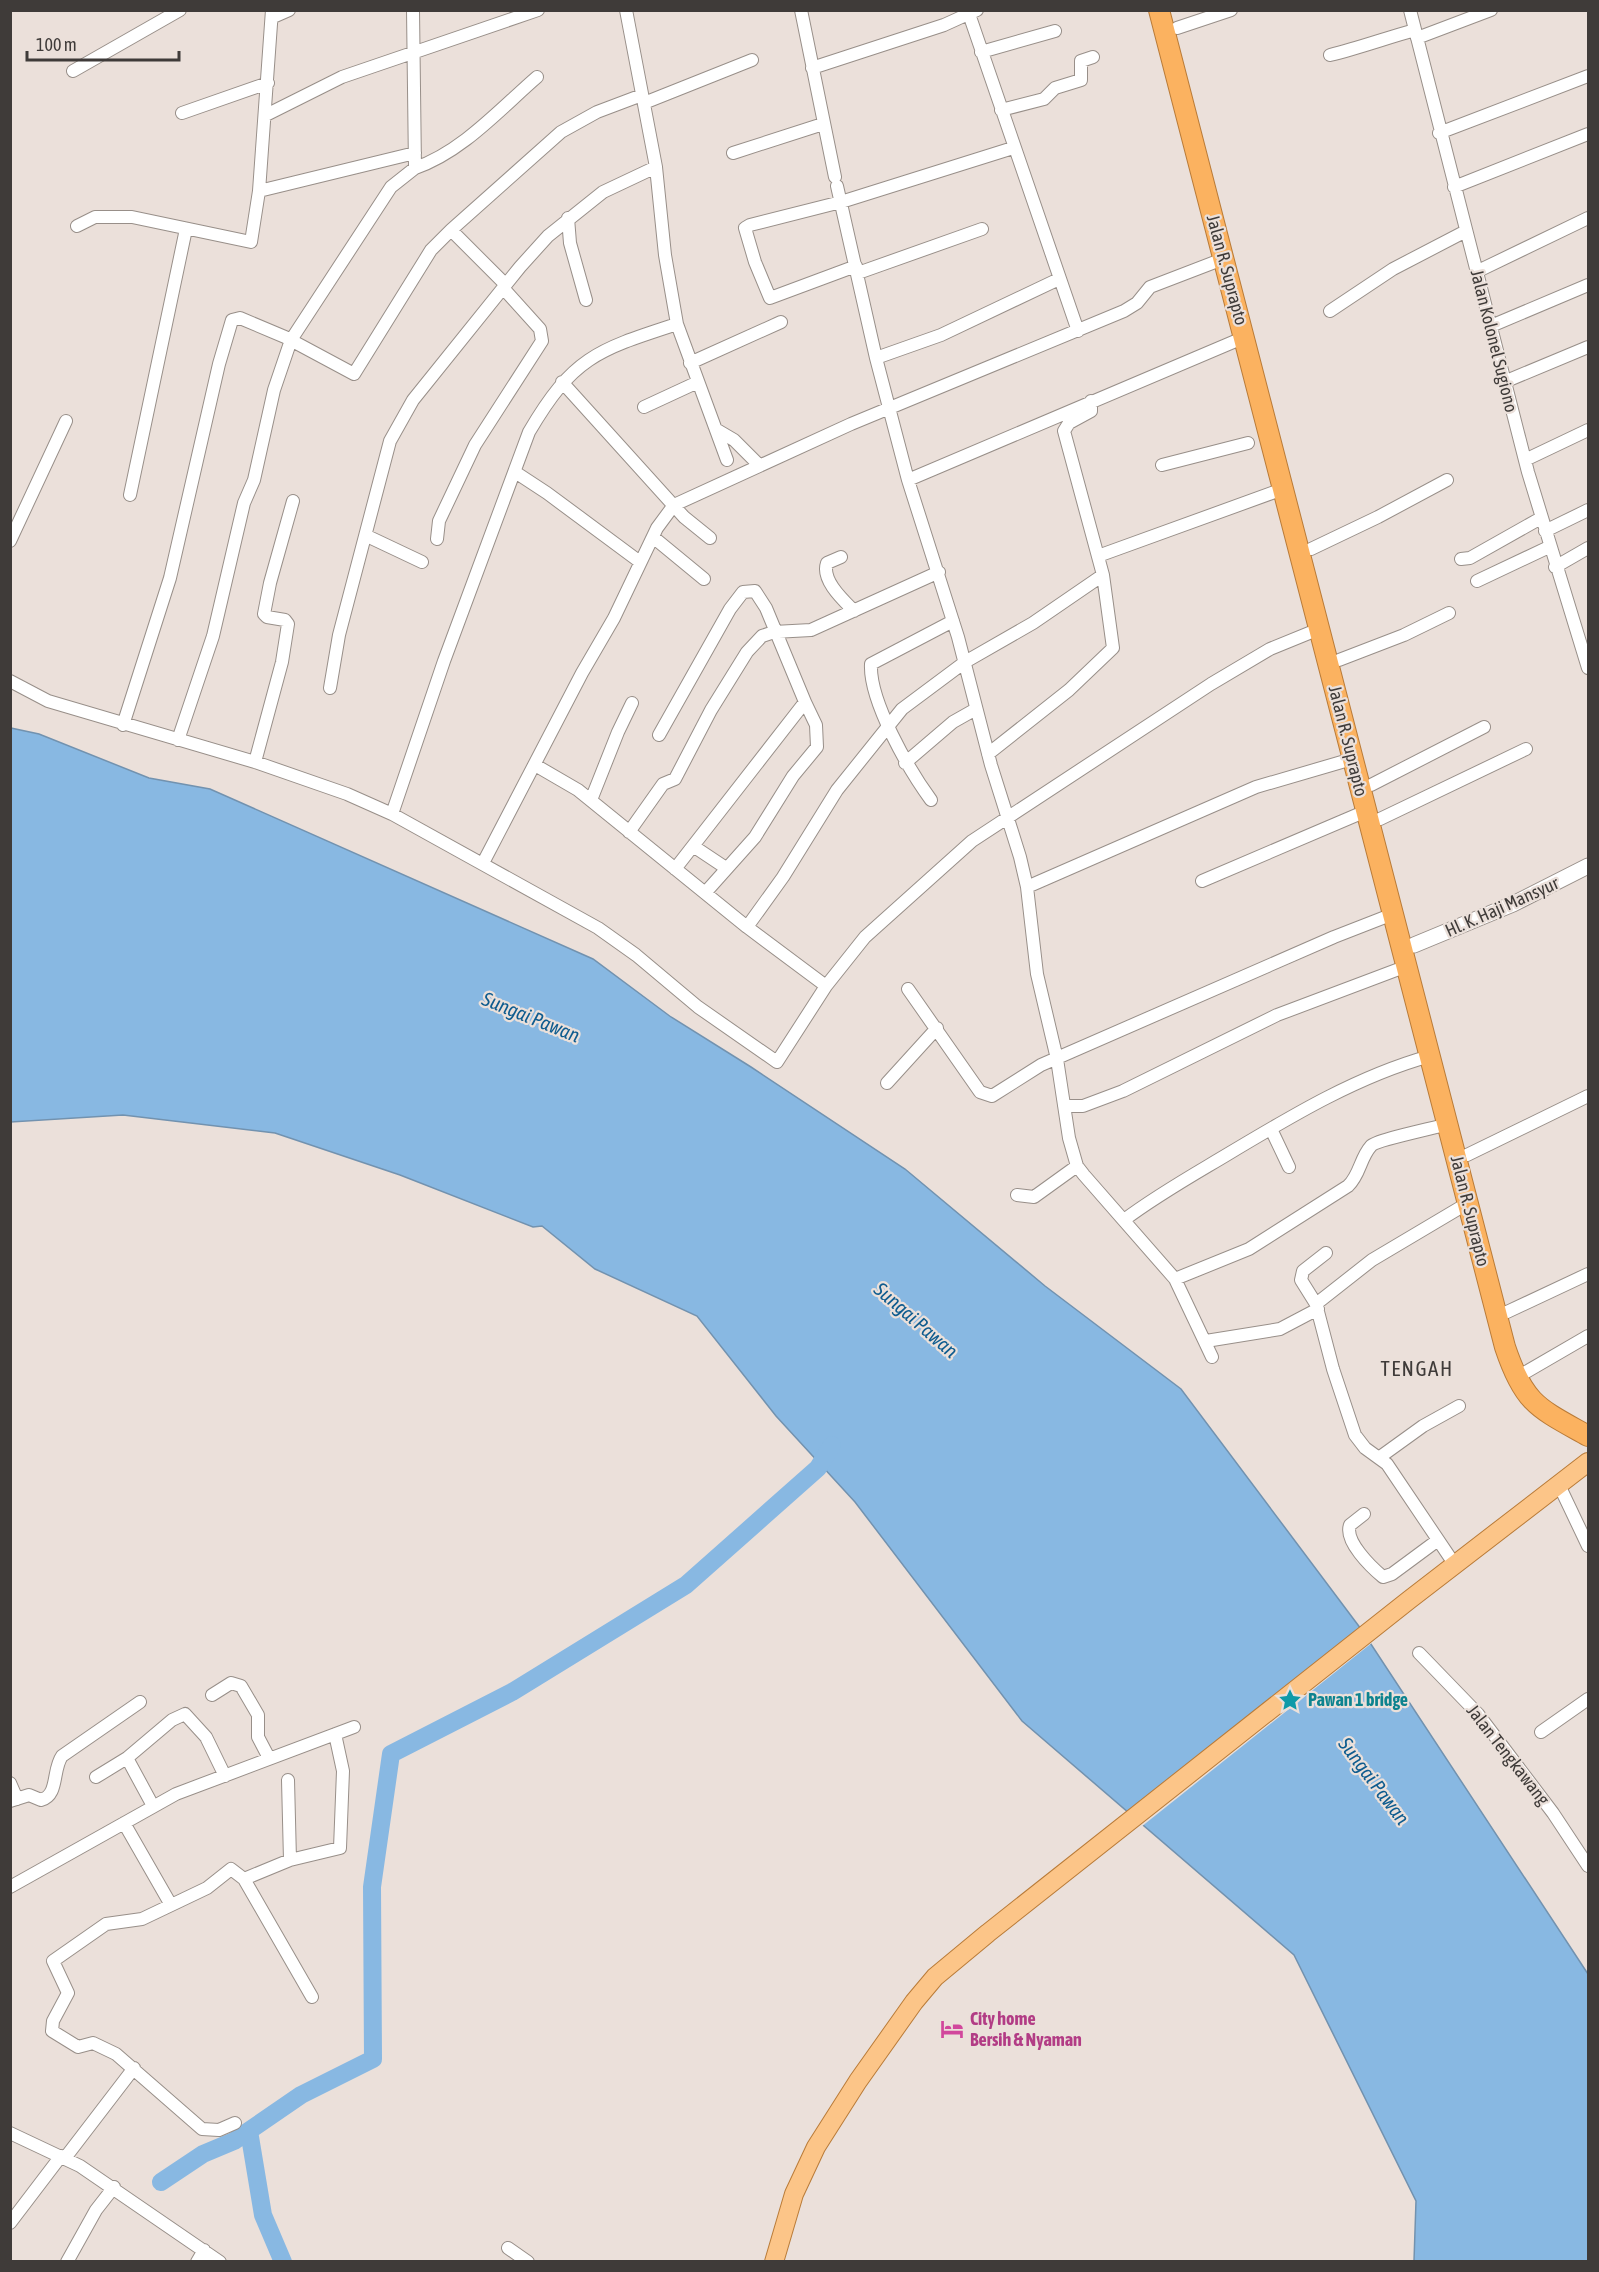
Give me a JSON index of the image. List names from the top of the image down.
{
  "streets": {
    "highway": ["Jalan R. Suprapto"],
    "street": ["Jalan Kolonel Sugiono", "Hl. K. Haji Mansyur", "Jalan Tengkawang"]
  },
  "crossings": [
    ["Jalan R. Suprapto", "Hl. K. Haji Mansyur"]
  ],
  "districts": ["TENGAH"],
  "water": ["Sungai Pawan"],
  "places": {
    "place": ["Pawan 1 bridge"],
    "hotel": ["City home Bersih & Nyaman"]
  },
  "scale_bar": "100 m"
}
